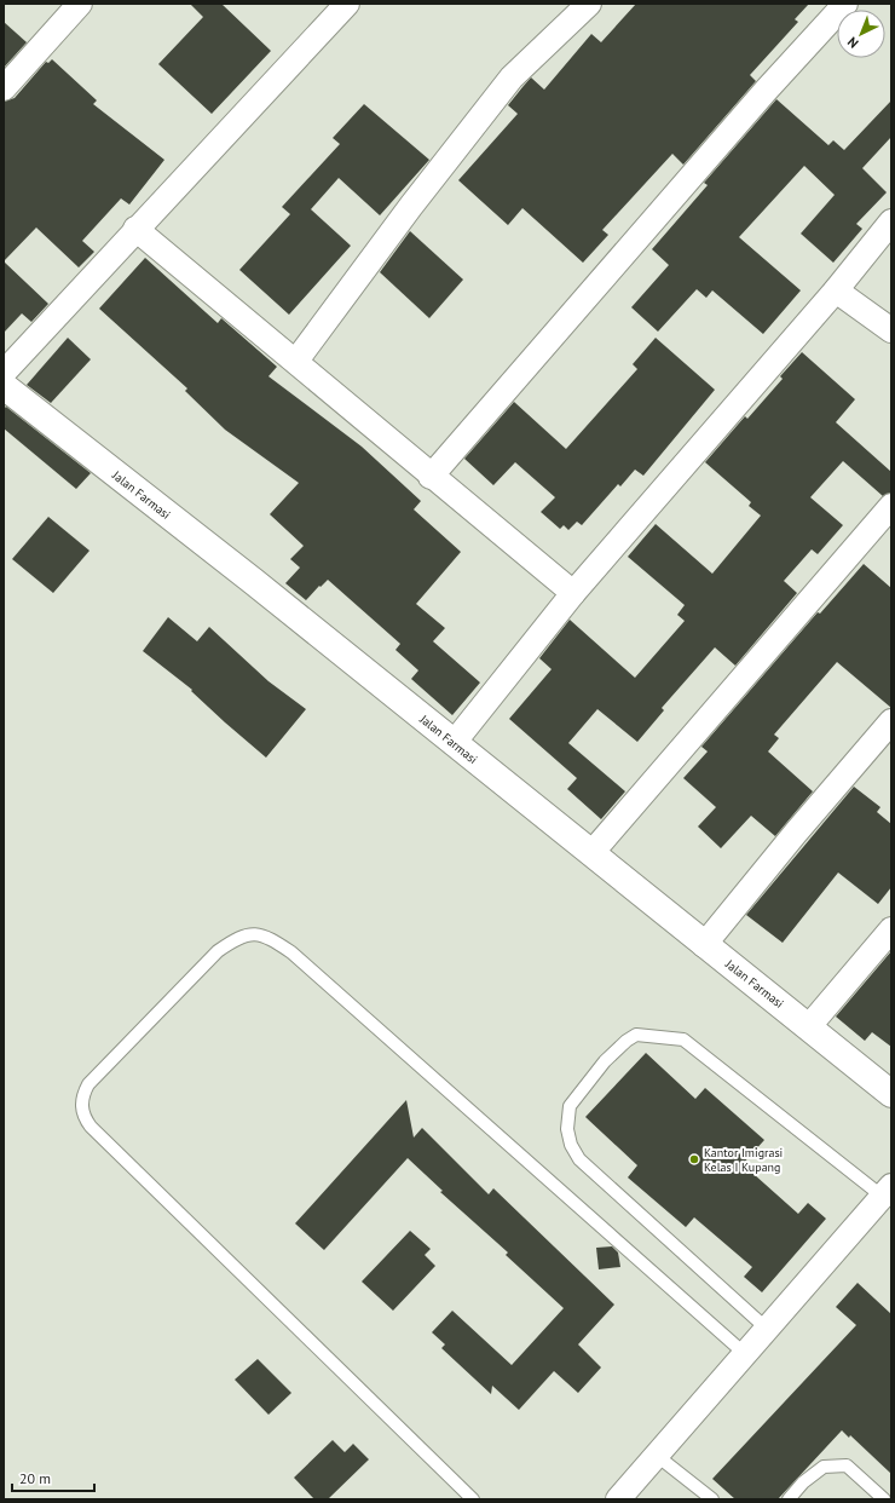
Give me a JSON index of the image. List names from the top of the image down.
{
  "streets": {
    "street": ["Jalan Farmasi"]
  },
  "places": ["Kantor Imigrasi Kelas I Kupang"],
  "scale_bar": "20 m",
  "north": "bottom left"
}
